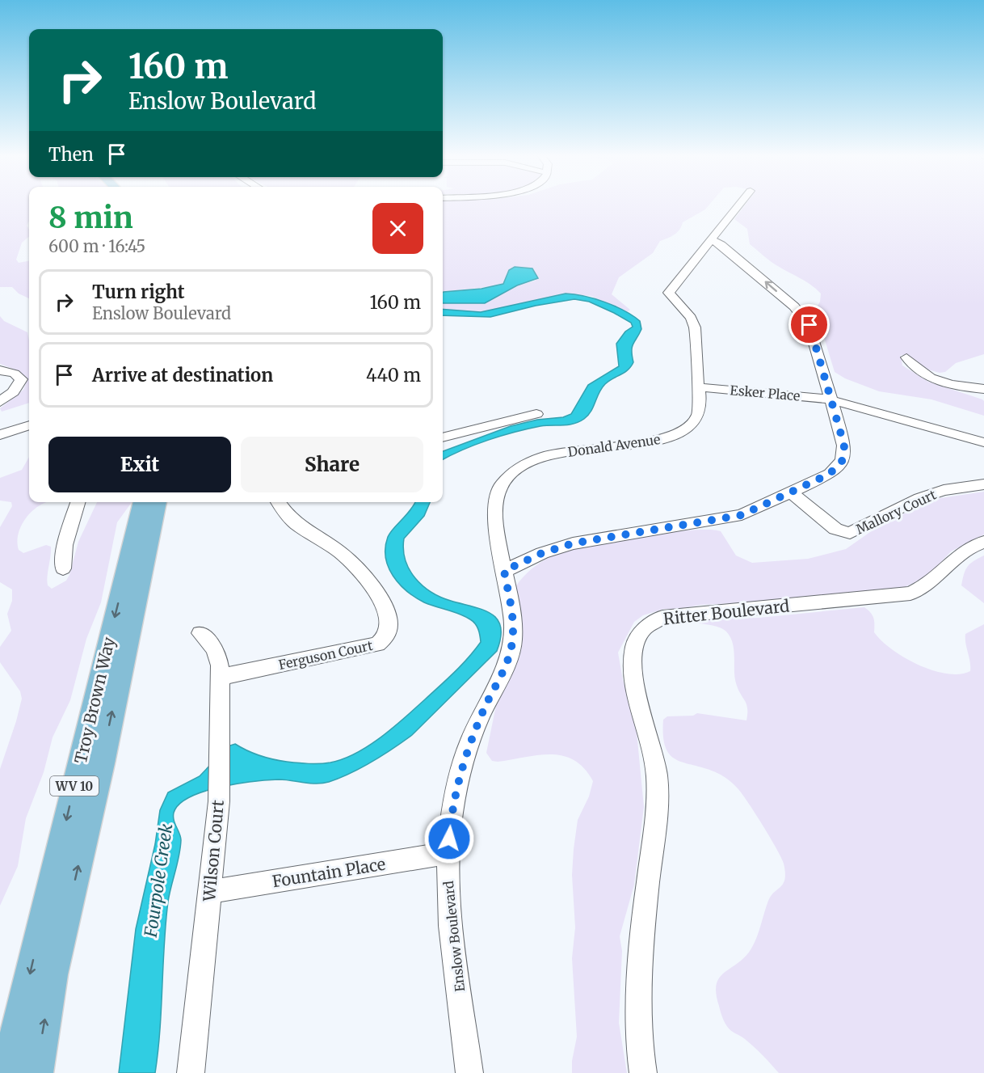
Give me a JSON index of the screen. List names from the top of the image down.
{
  "streets": {
    "main road": ["Troy Brown Way", "WV 10"],
    "street": [
      "Esker Place",
      "Donald Avenue",
      "Mallory Court",
      "Ritter Boulevard",
      "Ferguson Court",
      "Wilson Court",
      "Fountain Place",
      "Enslow Boulevard"
    ]
  },
  "crossings": [
    ["Esker Place", "Donald Avenue"],
    ["Donald Avenue", "Enslow Boulevard"],
    ["Ferguson Court", "Wilson Court"],
    ["Wilson Court", "Fountain Place"],
    ["Fountain Place", "Enslow Boulevard"]
  ],
  "water": ["Fourpole Creek"],
  "page": {
    "turn": ["160 m", "Enslow Boulevard"],
    "then": "Then",
    "heading": ["8 min", "600 m · 16:45"],
    "list": [
      {
        "name": "Turn right",
        "note": "Enslow Boulevard",
        "value": "160 m"
      },
      {
        "name": "Arrive at destination",
        "value": "440 m"
      }
    ],
    "buttons": ["Exit", "Share"]
  }
}
